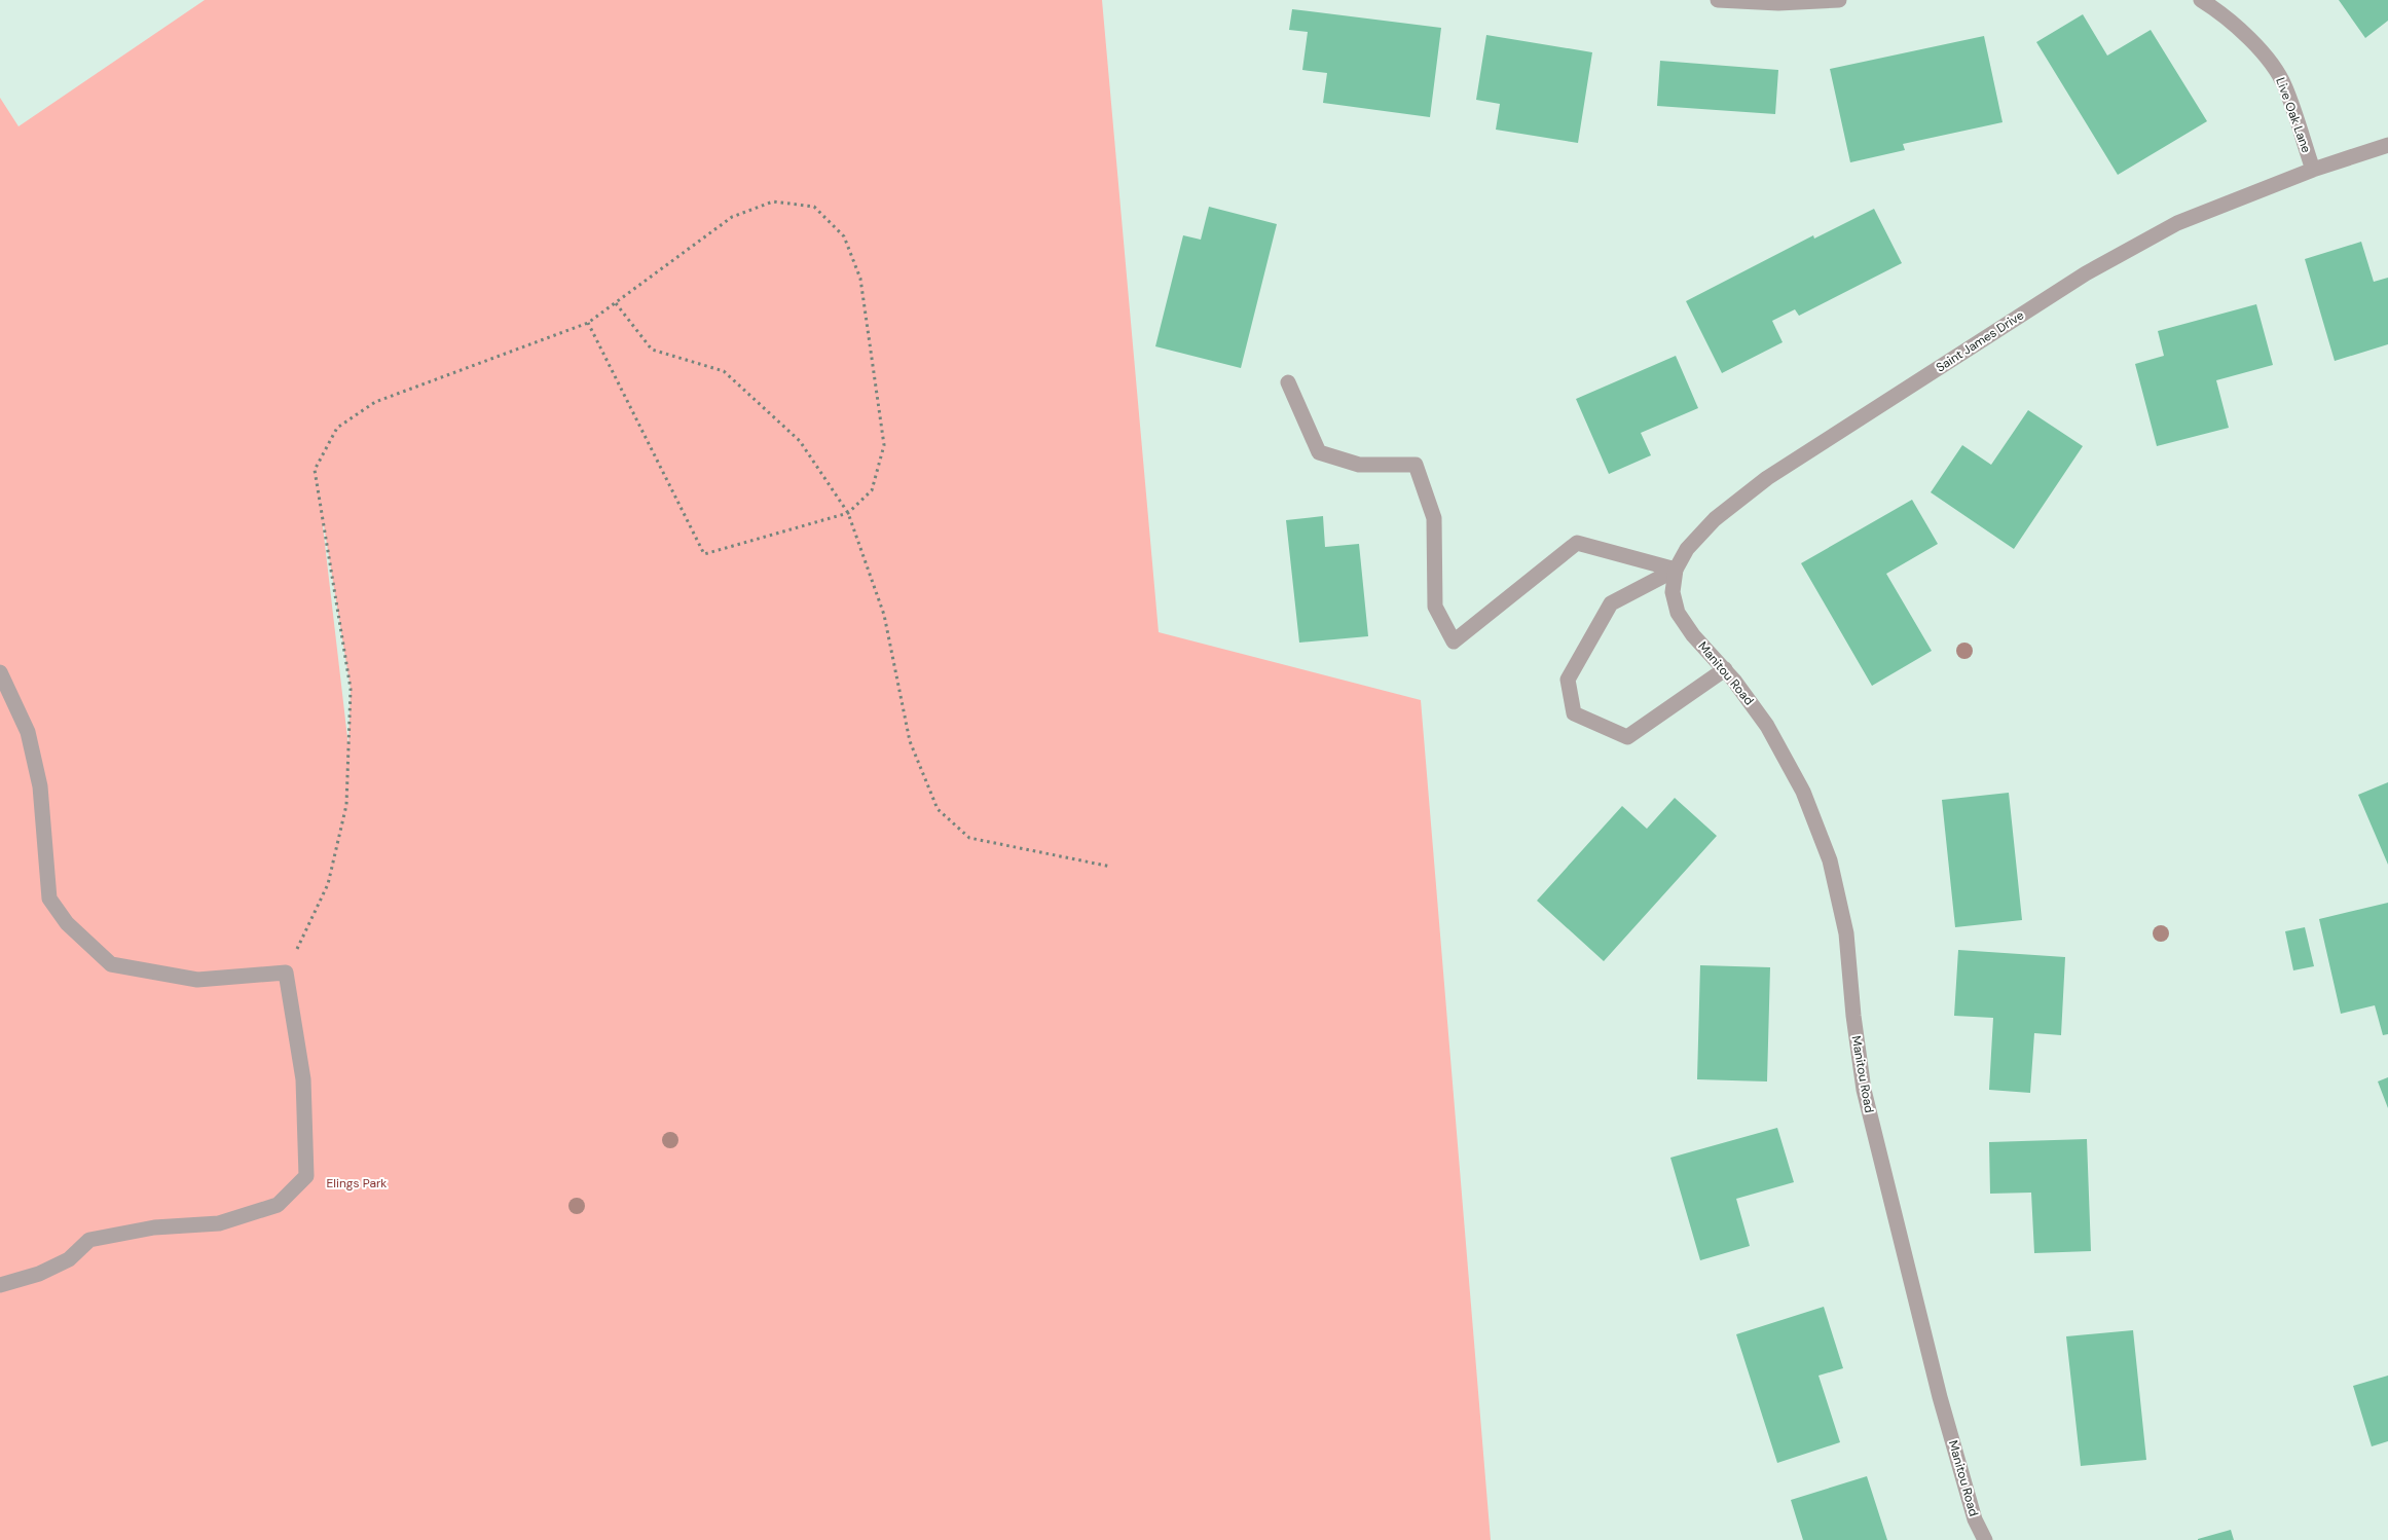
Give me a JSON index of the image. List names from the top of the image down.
{
  "streets": {
    "street": ["Live Oak Lane", "Saint James Drive", "Manitou Road"]
  },
  "crossings": [
    ["Live Oak Lane", "Saint James Drive"],
    ["Saint James Drive", "Manitou Road"]
  ],
  "parks": ["Elings Park"]
}
